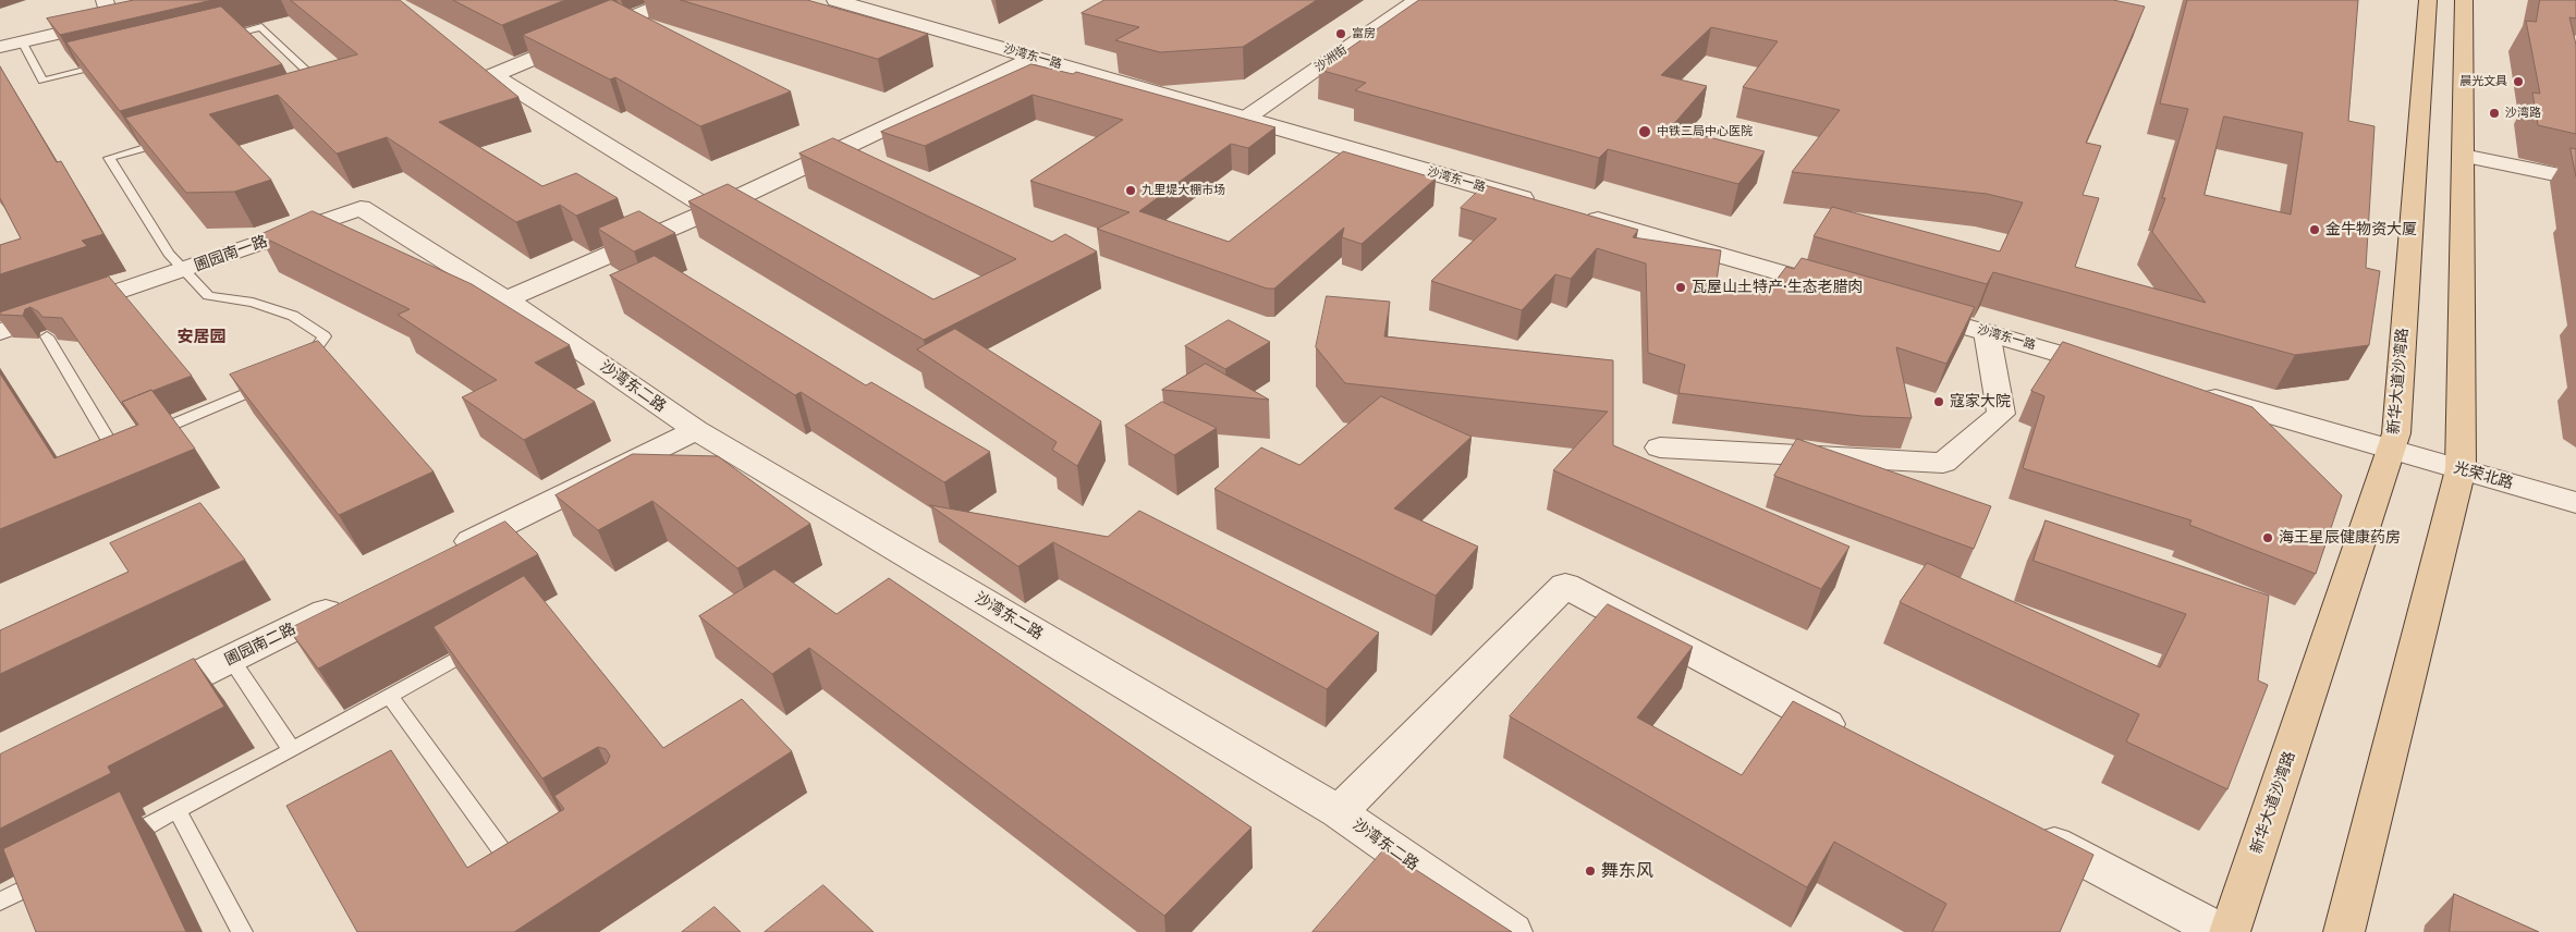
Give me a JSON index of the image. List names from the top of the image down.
{
  "streets": {
    "main road": ["新华大道沙湾路"],
    "street": [
      "沙湾东一路",
      "沙洲街",
      "圃园南一路",
      "沙湾东二路",
      "光荣北路",
      "圃园南二路"
    ]
  },
  "crossings": [
    ["沙湾东一路", "沙洲街"],
    ["圃园南一路", "沙湾东二路"],
    ["新华大道沙湾路", "光荣北路"]
  ],
  "districts": ["安居园"],
  "places": [
    "富房",
    "晨光文具",
    "沙湾路",
    "中铁二局中心医院",
    "九里堤大棚市场",
    "金牛物资大厦",
    "瓦屋山土特产·生态老腊肉",
    "寇家大院",
    "海王星辰健康药房",
    "舞东风"
  ]
}
